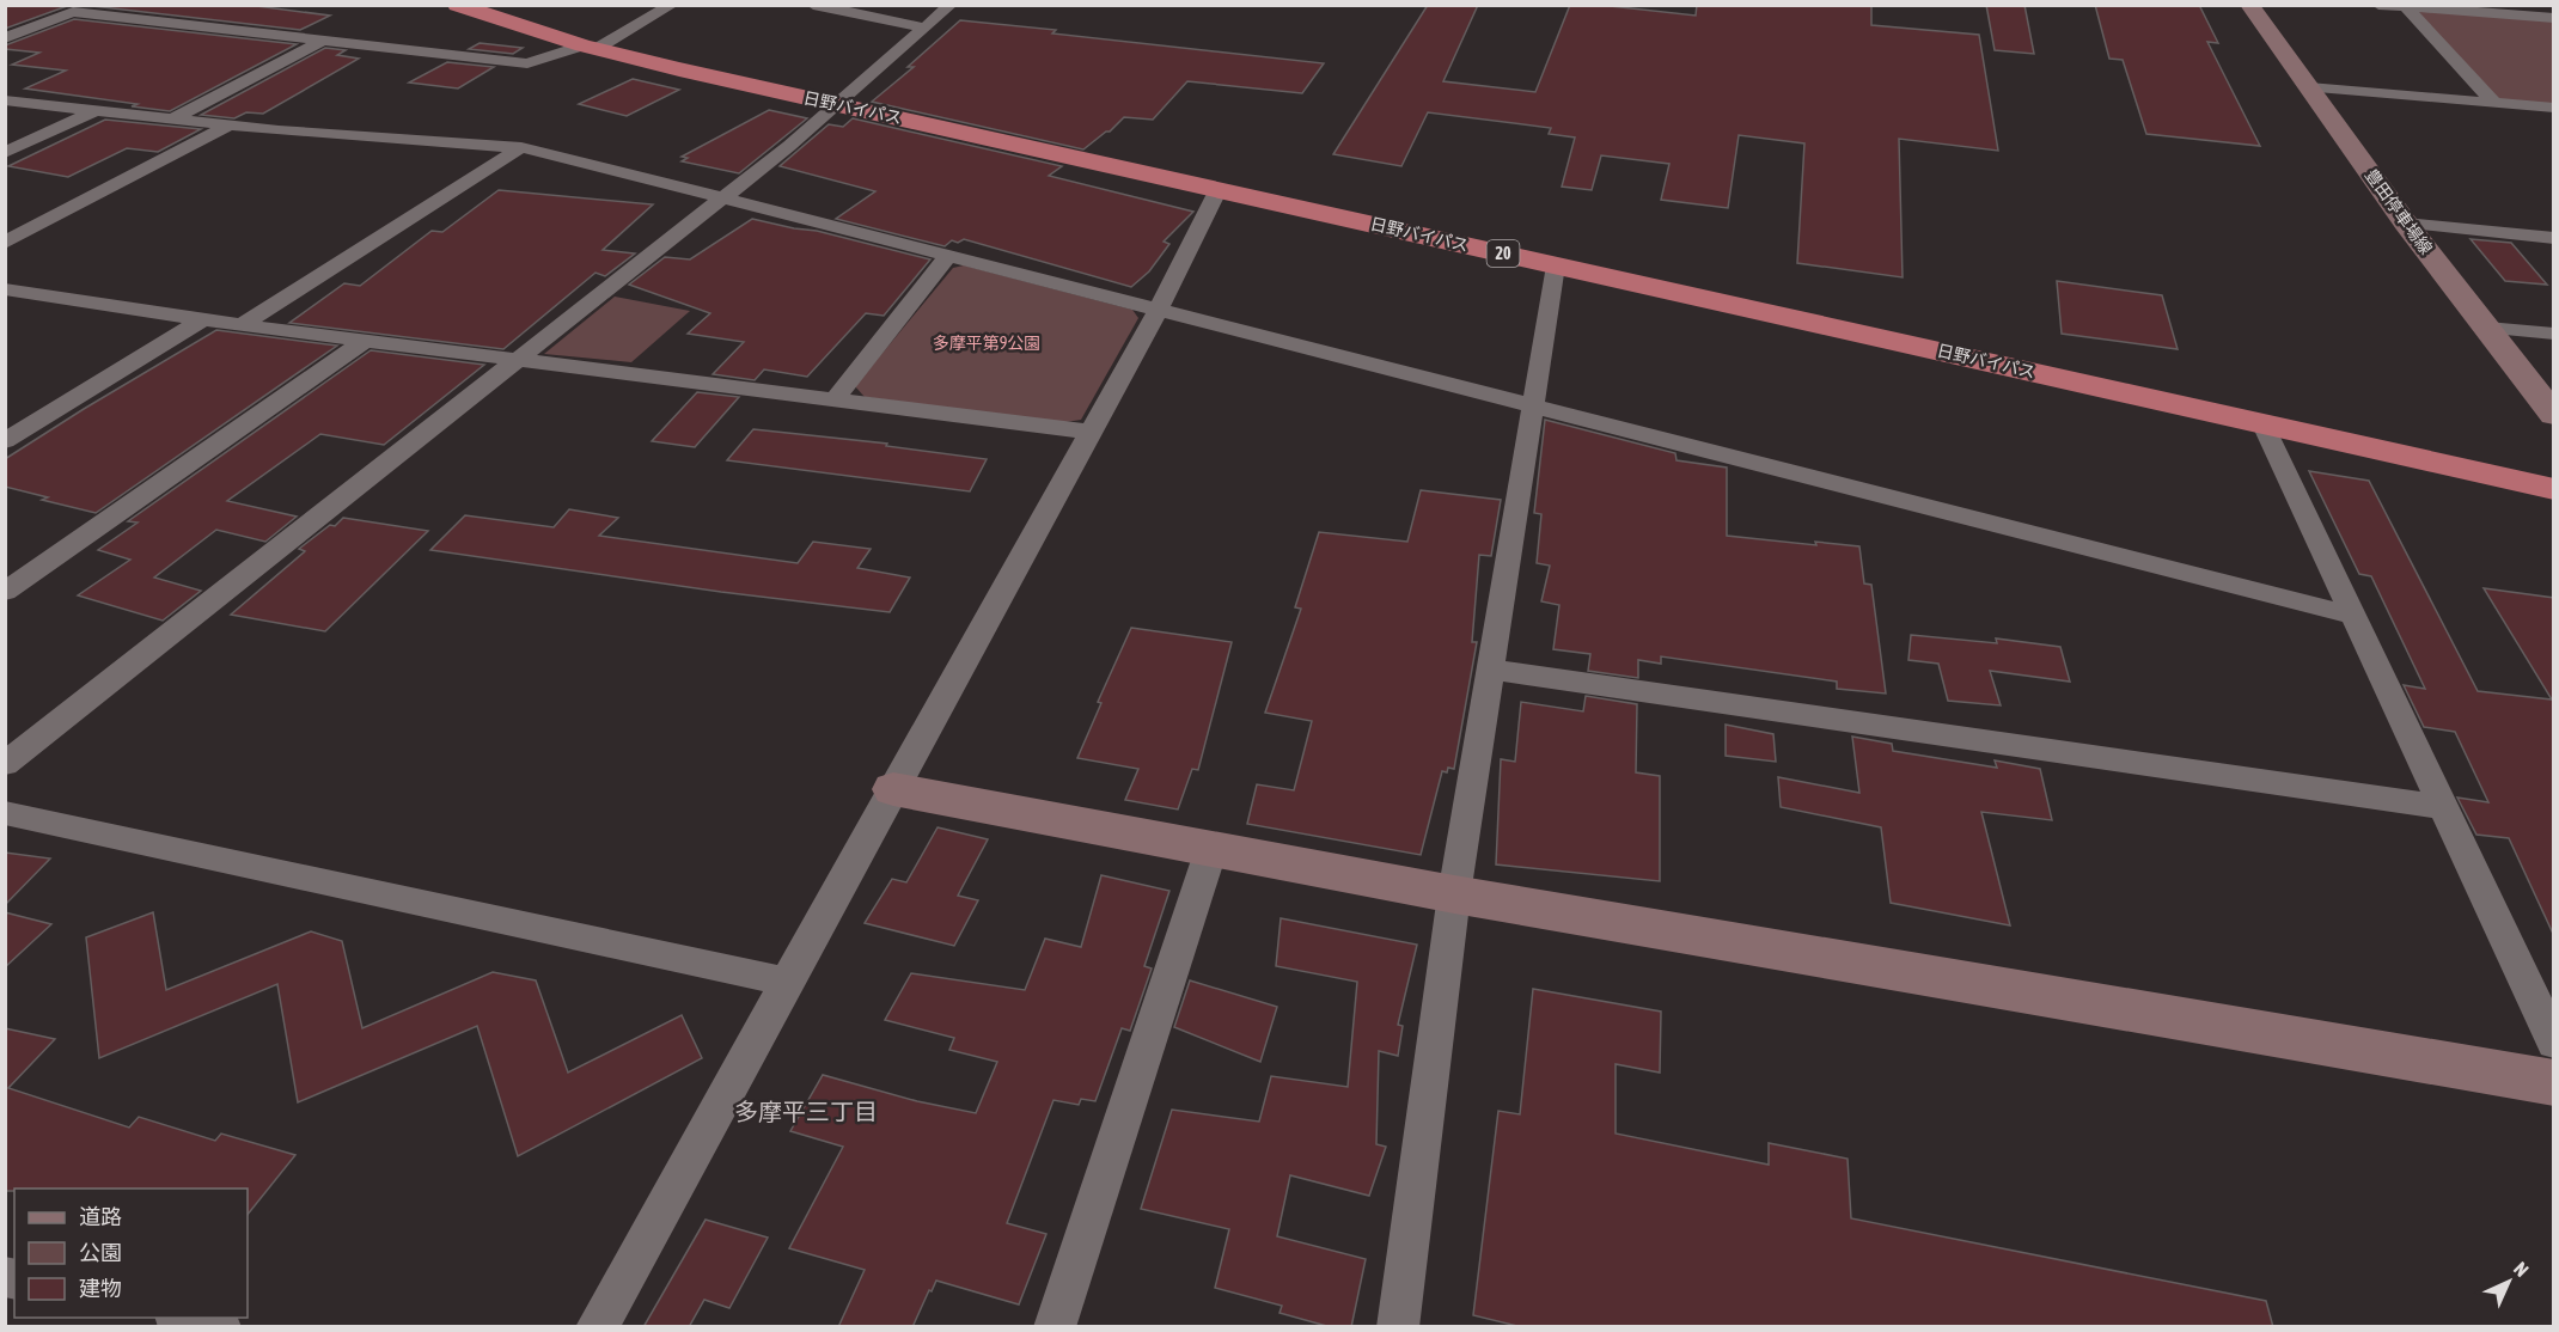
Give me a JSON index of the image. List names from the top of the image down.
{
  "streets": {
    "highway": ["日野バイパス", "20"],
    "main road": ["豊田停車場線"]
  },
  "districts": ["多摩平三丁目"],
  "parks": ["多摩平第9公園"],
  "legend": ["道路", "公園", "建物"],
  "north": "top right"
}
